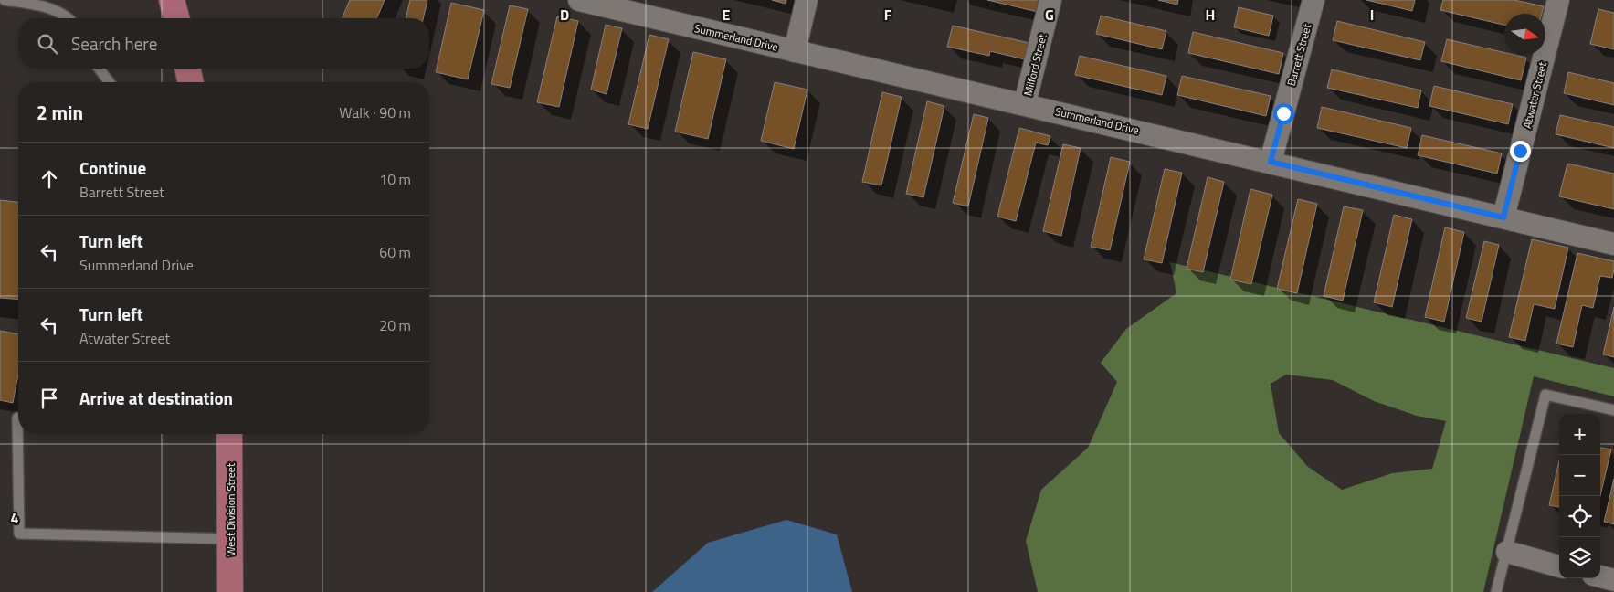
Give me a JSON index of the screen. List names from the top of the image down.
{
  "streets": {
    "main road": ["West Division Street"],
    "street": [
      "Summerland Drive",
      "Barrett Street",
      "Milford Street",
      "Atwater Street"
    ]
  },
  "crossings": [
    ["Summerland Drive", "Barrett Street"],
    ["Summerland Drive", "Milford Street"],
    ["Summerland Drive", "Atwater Street"]
  ],
  "north": "right",
  "page": {
    "search": "Search here",
    "heading": ["2 min", "Walk · 90 m"],
    "list": [
      ["Continue", "Barrett Street", "10 m"],
      ["Turn left", "Summerland Drive", "60 m"],
      ["Turn left", "Atwater Street", "20 m"],
      "Arrive at destination"
    ],
    "map_buttons": ["+", "−"]
  },
  "grid": {
    "columns": [
      "D",
      "E",
      "F",
      "G",
      "H",
      "I"
    ],
    "rows": ["4"]
  }
}
